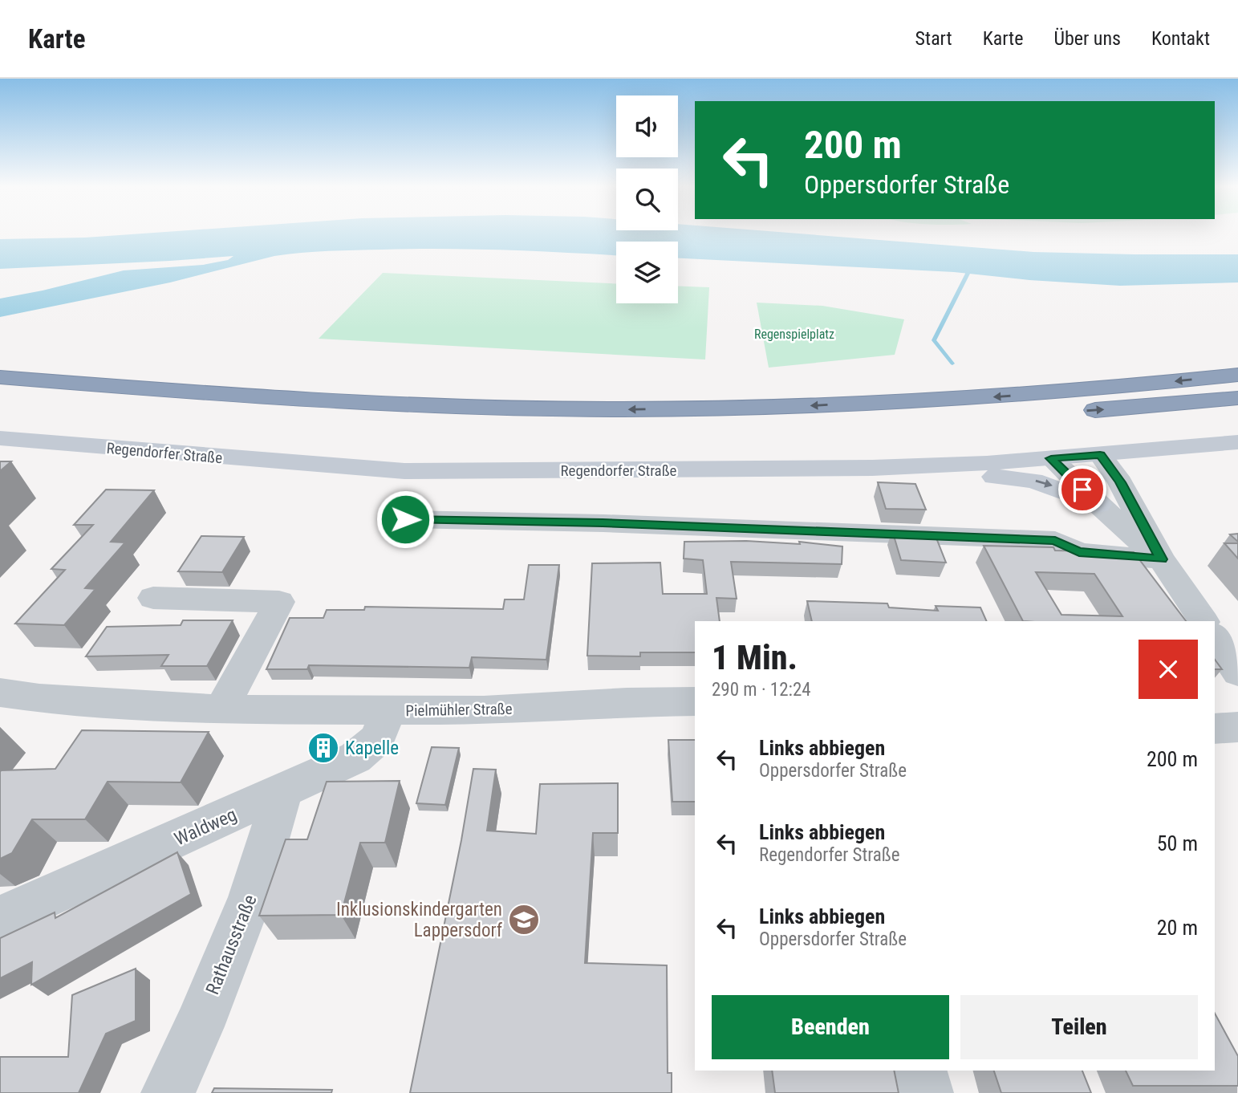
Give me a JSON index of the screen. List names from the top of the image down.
{
  "streets": {
    "street": [
      "Regendorfer Straße",
      "Pielmühler Straße",
      "Waldweg",
      "Rathausstraße"
    ]
  },
  "crossings": [
    ["Pielmühler Straße", "Waldweg"],
    ["Waldweg", "Rathausstraße"]
  ],
  "parks": ["Regenspielplatz"],
  "places": {
    "building": ["Kapelle"],
    "school or university": ["Inklusionskindergarten Lappersdorf"]
  },
  "page": {
    "header": "Karte",
    "nav": [
      "Start",
      "Karte",
      "Über uns",
      "Kontakt"
    ],
    "turn": ["200 m", "Oppersdorfer Straße"],
    "heading": ["1 Min.", "290 m · 12:24"],
    "list": [
      {
        "name": "Links abbiegen",
        "note": "Oppersdorfer Straße",
        "value": "200 m"
      },
      {
        "name": "Links abbiegen",
        "note": "Regendorfer Straße",
        "value": "50 m"
      },
      {
        "name": "Links abbiegen",
        "note": "Oppersdorfer Straße",
        "value": "20 m"
      }
    ],
    "buttons": ["Beenden", "Teilen"]
  }
}
